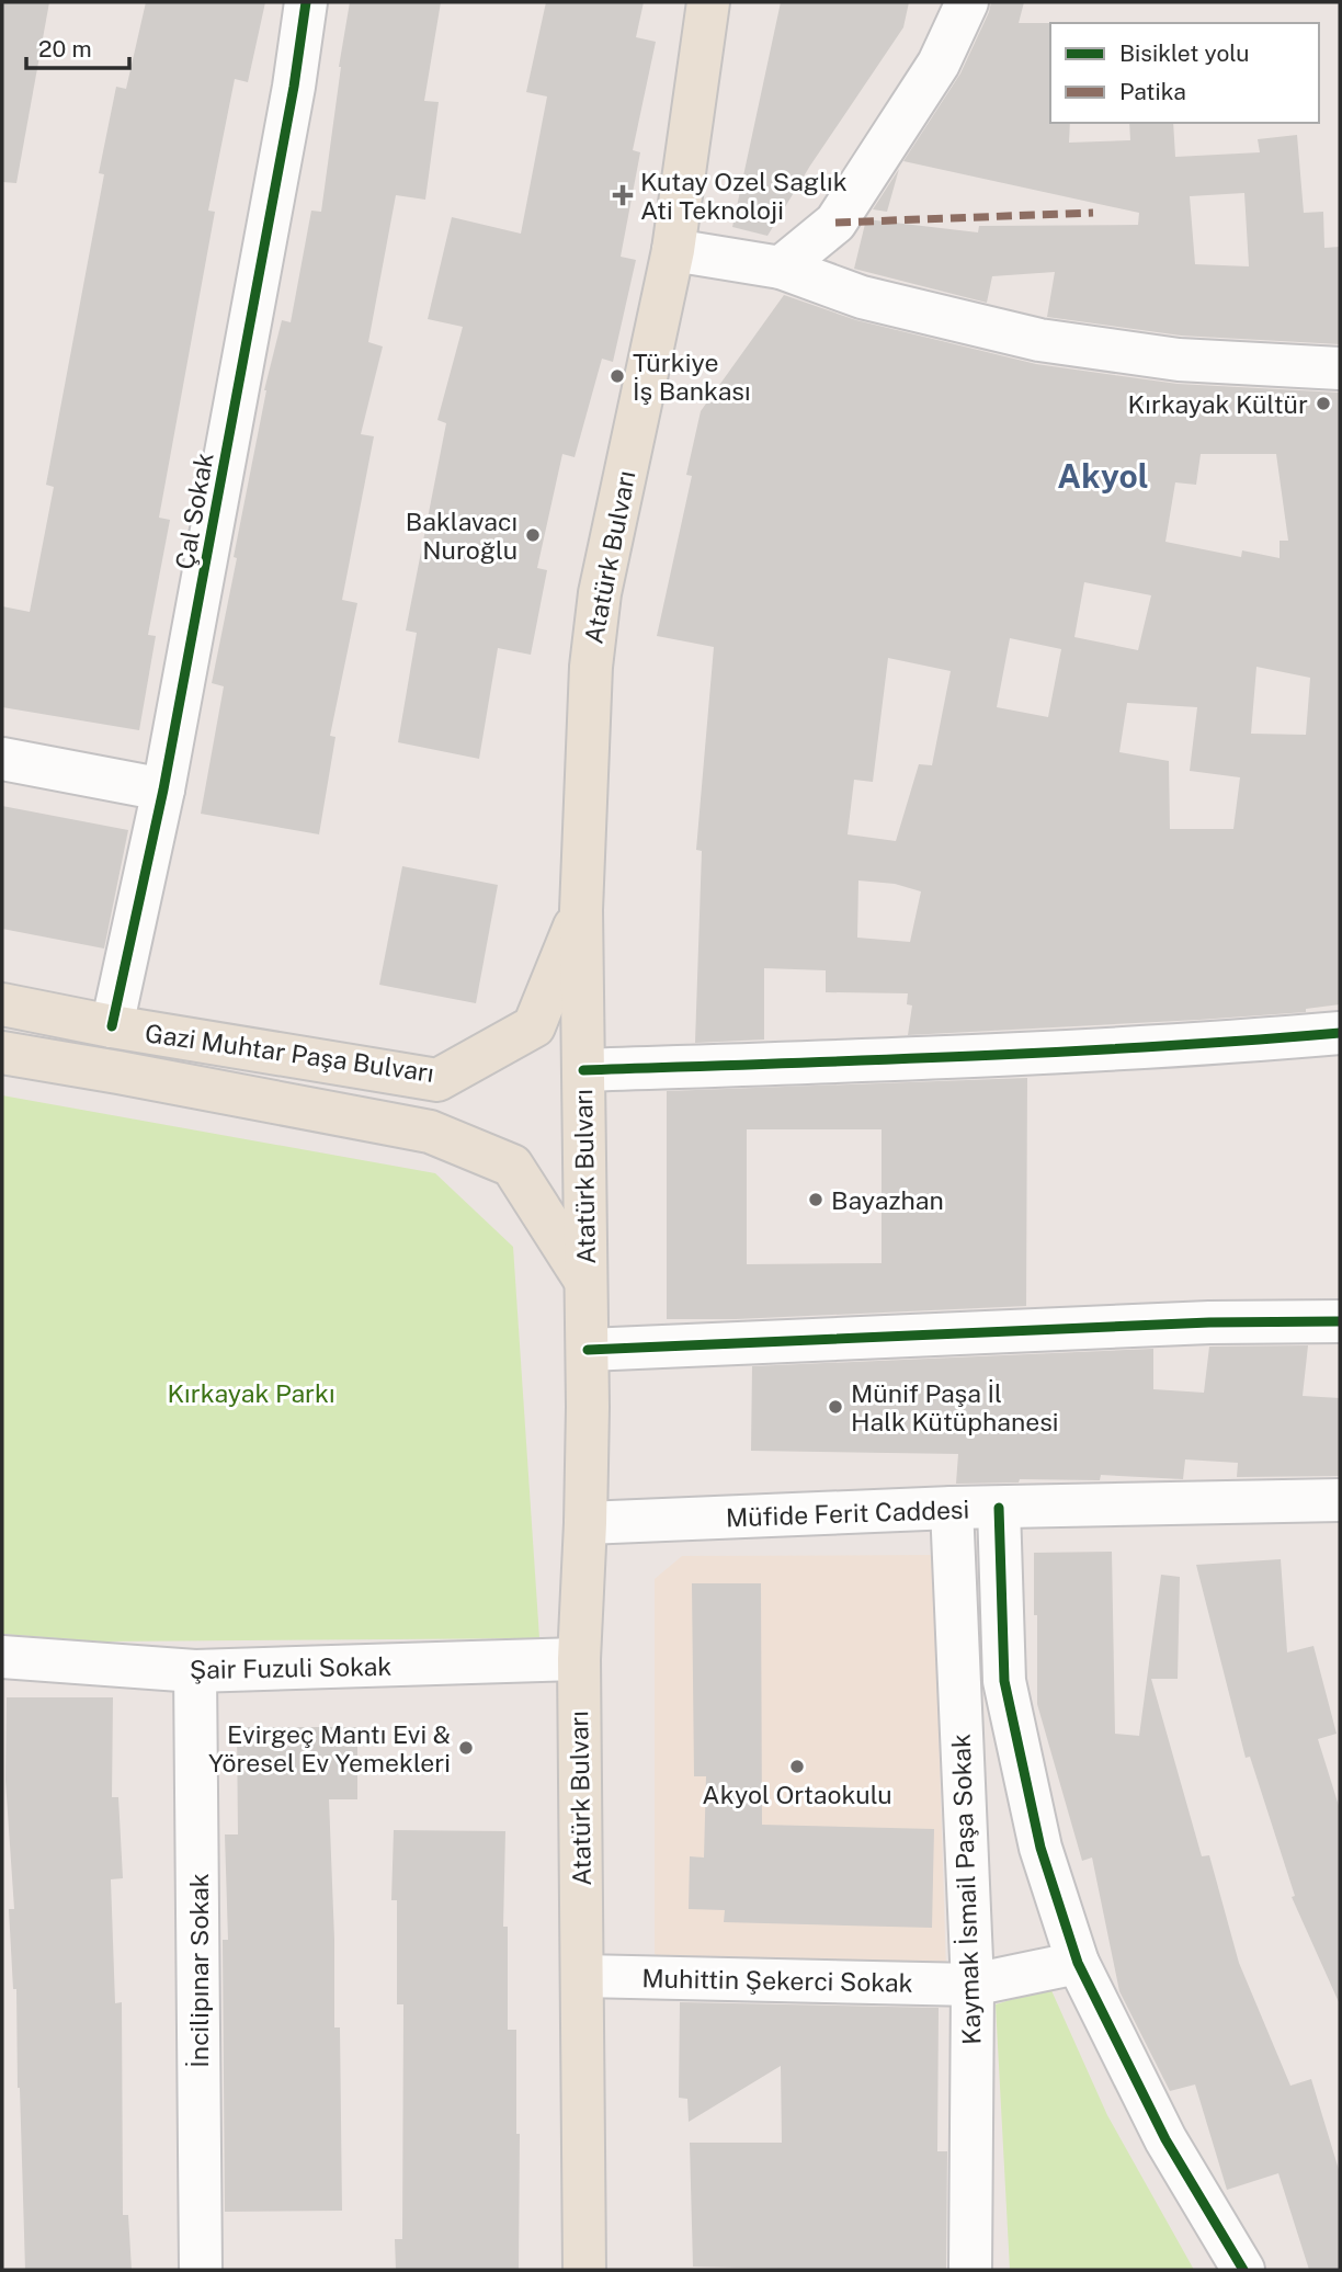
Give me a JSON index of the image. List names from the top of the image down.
{
  "streets": {
    "main road": ["Atatürk Bulvarı", "Gazi Muhtar Paşa Bulvarı"],
    "street": [
      "Çal Sokak",
      "Müfide Ferit Caddesi",
      "Şair Fuzuli Sokak",
      "Kaymak İsmail Paşa Sokak",
      "İncilipınar Sokak",
      "Muhittin Şekerci Sokak"
    ]
  },
  "crossings": [
    ["Çal Sokak", "Gazi Muhtar Paşa Bulvarı"],
    ["Atatürk Bulvarı", "Gazi Muhtar Paşa Bulvarı"],
    ["Atatürk Bulvarı", "Müfide Ferit Caddesi"],
    ["Atatürk Bulvarı", "Şair Fuzuli Sokak"],
    ["Atatürk Bulvarı", "Muhittin Şekerci Sokak"],
    ["Müfide Ferit Caddesi", "Kaymak İsmail Paşa Sokak"],
    ["Şair Fuzuli Sokak", "İncilipınar Sokak"],
    ["Kaymak İsmail Paşa Sokak", "Muhittin Şekerci Sokak"]
  ],
  "districts": ["Akyol"],
  "parks": ["Kırkayak Parkı"],
  "places": {
    "health": ["Kutay Ozel Saglık Ati Teknoloji"],
    "other": [
      "Türkiye İş Bankası",
      "Kırkayak Kültür",
      "Baklavacı Nuroğlu",
      "Bayazhan",
      "Münif Paşa İl Halk Kütüphanesi",
      "Evirgeç Mantı Evi & Yöresel Ev Yemekleri",
      "Akyol Ortaokulu"
    ]
  },
  "legend": ["Bisiklet yolu", "Patika"],
  "scale_bar": "20 m"
}
